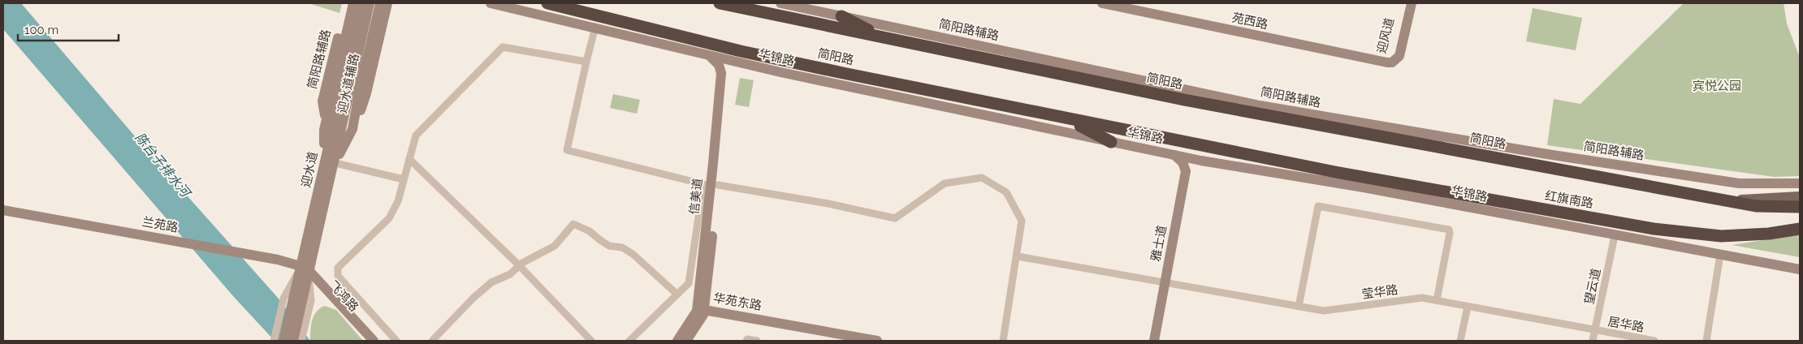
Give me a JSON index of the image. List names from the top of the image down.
{
  "streets": {
    "highway": ["简阳路", "红旗南路"],
    "street": [
      "苑西路",
      "简阳路辅路",
      "迎风道",
      "华锦路",
      "迎水道辅路",
      "迎水道",
      "信美道",
      "兰苑路",
      "雅士道",
      "望云道",
      "莹华路",
      "飞鸿路",
      "华苑东路",
      "居华路"
    ]
  },
  "crossings": [
    ["苑西路", "迎风道"],
    ["简阳路辅路", "迎水道辅路"],
    ["简阳路", "红旗南路"],
    ["华锦路", "信美道"],
    ["华锦路", "雅士道"],
    ["华锦路", "望云道"],
    ["迎水道辅路", "迎水道"],
    ["迎水道", "兰苑路"],
    ["迎水道", "飞鸿路"],
    ["信美道", "华苑东路"],
    ["兰苑路", "飞鸿路"],
    ["雅士道", "莹华路"],
    ["望云道", "莹华路"],
    ["望云道", "居华路"],
    ["莹华路", "居华路"]
  ],
  "water": ["陈台子排水河"],
  "parks": ["宾悦公园"],
  "scale_bar": "100 m"
}
